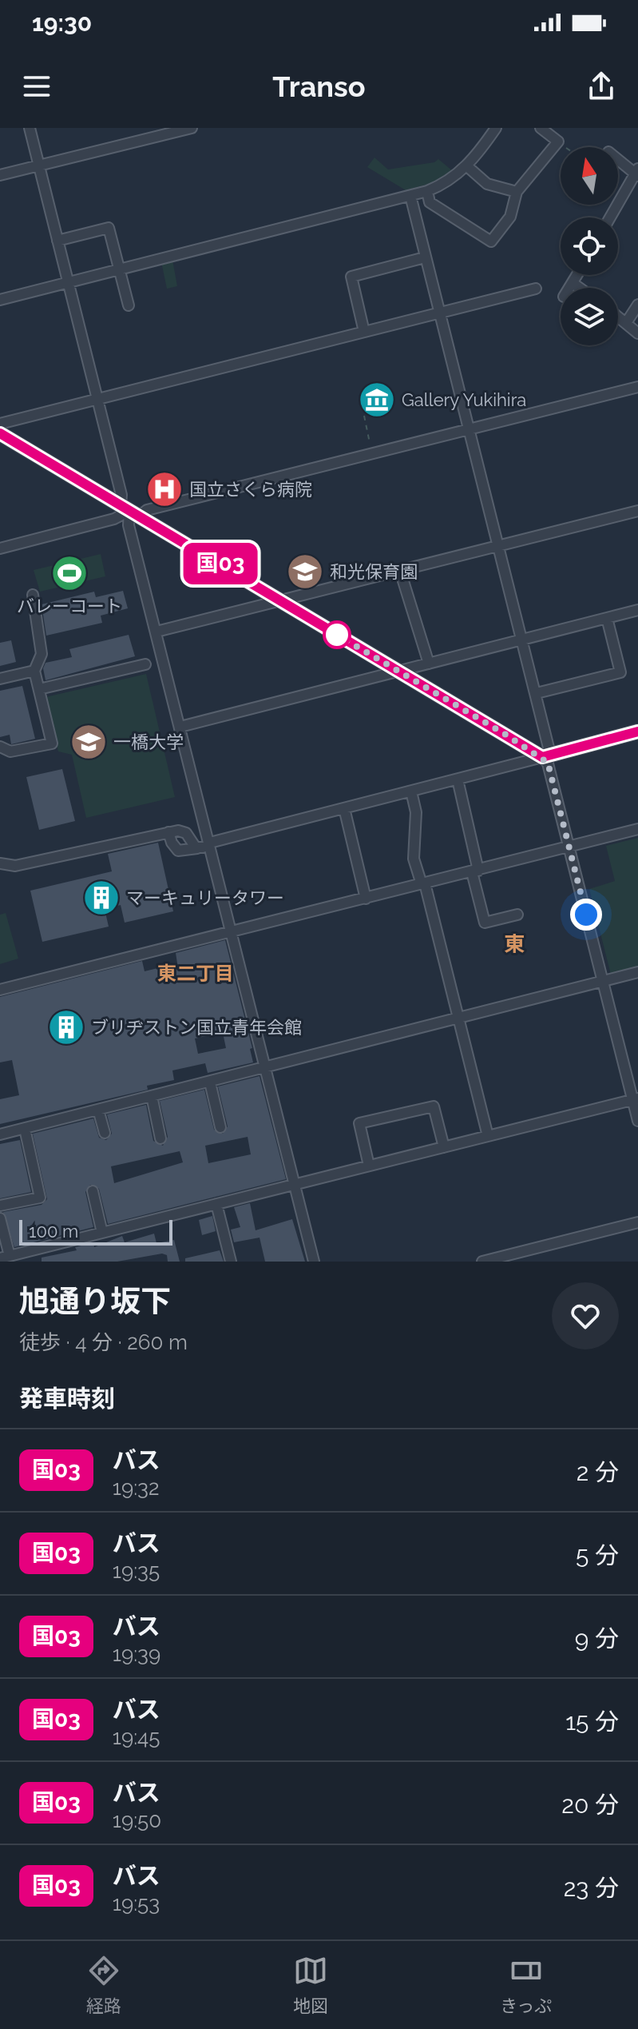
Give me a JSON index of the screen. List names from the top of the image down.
{
  "districts": ["東", "東二丁目"],
  "places": {
    "museum": ["Gallery Yukihira"],
    "hospital": ["国立さくら病院"],
    "school or university": ["和光保育園", "一橋大学"],
    "sports": ["バレーコート"],
    "building": ["マーキュリータワー", "ブリヂストン国立青年会館"]
  },
  "lines": ["bus line 国03"],
  "scale_bar": "100 m",
  "north": "top",
  "page": {
    "status": "19:30",
    "header": "Transo",
    "on_map": "国03",
    "scale": "100 m",
    "heading": [
      ["旭通り坂下", "徒歩 · 4 分 · 260 m"],
      "発車時刻"
    ],
    "list": [
      {
        "mark": "国03",
        "name": "バス",
        "note": "19:32",
        "value": "2 分"
      },
      {
        "mark": "国03",
        "name": "バス",
        "note": "19:35",
        "value": "5 分"
      },
      {
        "mark": "国03",
        "name": "バス",
        "note": "19:39",
        "value": "9 分"
      },
      {
        "mark": "国03",
        "name": "バス",
        "note": "19:45",
        "value": "15 分"
      },
      {
        "mark": "国03",
        "name": "バス",
        "note": "19:50",
        "value": "20 分"
      },
      {
        "mark": "国03",
        "name": "バス",
        "note": "19:53",
        "value": "23 分"
      }
    ],
    "tabs": ["経路", "地図", "きっぷ"]
  }
}
